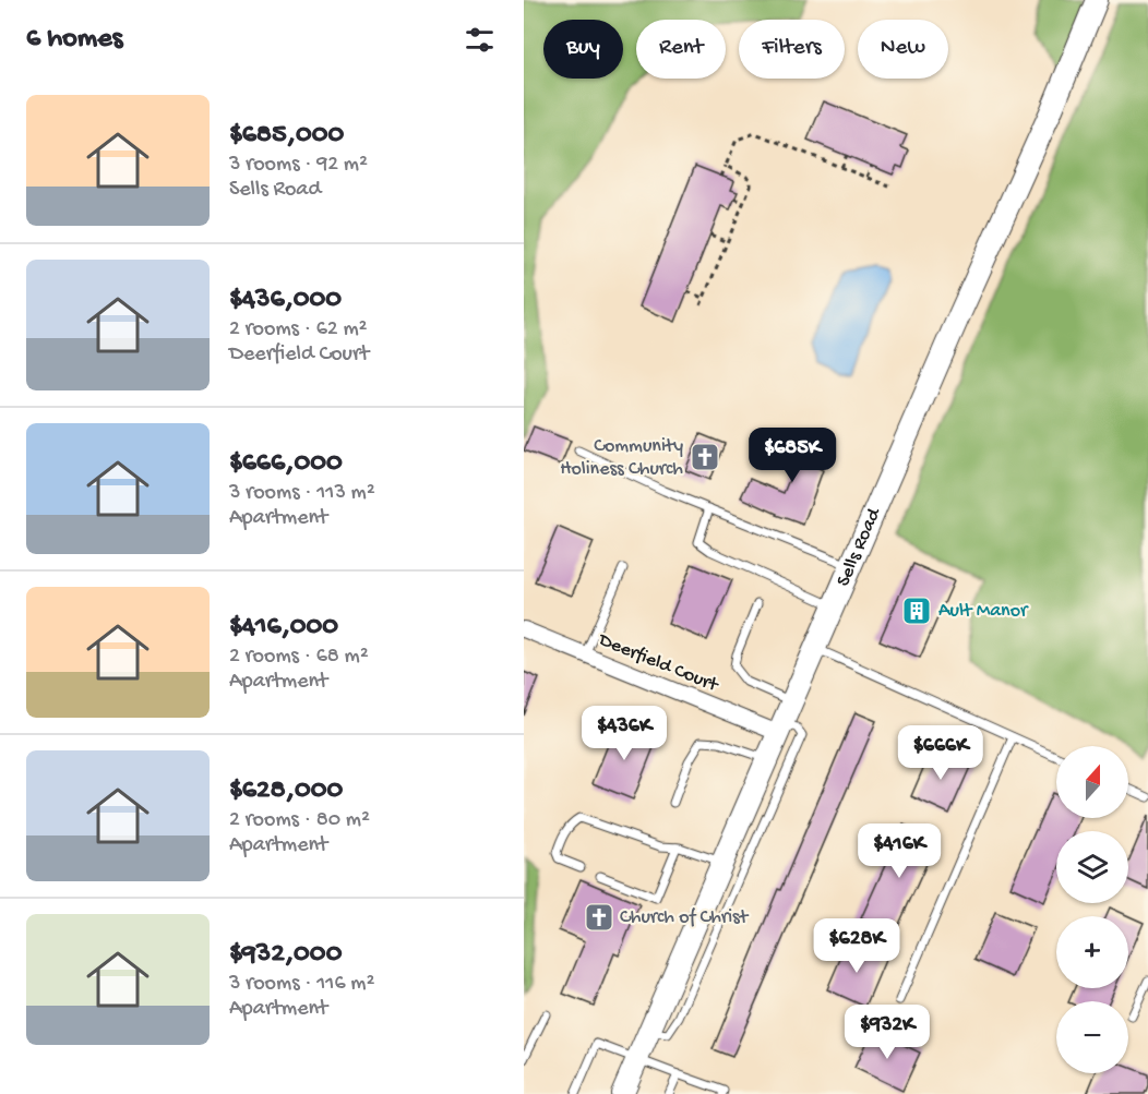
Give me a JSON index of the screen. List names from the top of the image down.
{
  "streets": {
    "street": ["Sells Road", "Deerfield Court"]
  },
  "crossings": [
    ["Sells Road", "Deerfield Court"]
  ],
  "places": {
    "church": ["Community Holiness Church", "Church of Christ"],
    "building": ["Ault Manor"]
  },
  "north": "top",
  "page": {
    "heading": "6 homes",
    "chip": [
      "Buy",
      "Rent",
      "Filters",
      "New"
    ],
    "list": [
      {
        "name": "$685,000",
        "note": "3 rooms · 92 m² · Sells Road"
      },
      {
        "name": "$436,000",
        "note": "2 rooms · 62 m² · Deerfield Court"
      },
      {
        "name": "$666,000",
        "note": "3 rooms · 113 m² · Apartment"
      },
      {
        "name": "$416,000",
        "note": "2 rooms · 68 m² · Apartment"
      },
      {
        "name": "$628,000",
        "note": "2 rooms · 80 m² · Apartment"
      },
      {
        "name": "$932,000",
        "note": "3 rooms · 116 m² · Apartment"
      }
    ],
    "price": [
      "$685K",
      "$436K",
      "$666K",
      "$416K",
      "$628K",
      "$932K"
    ],
    "map_buttons": ["+", "−"]
  }
}
